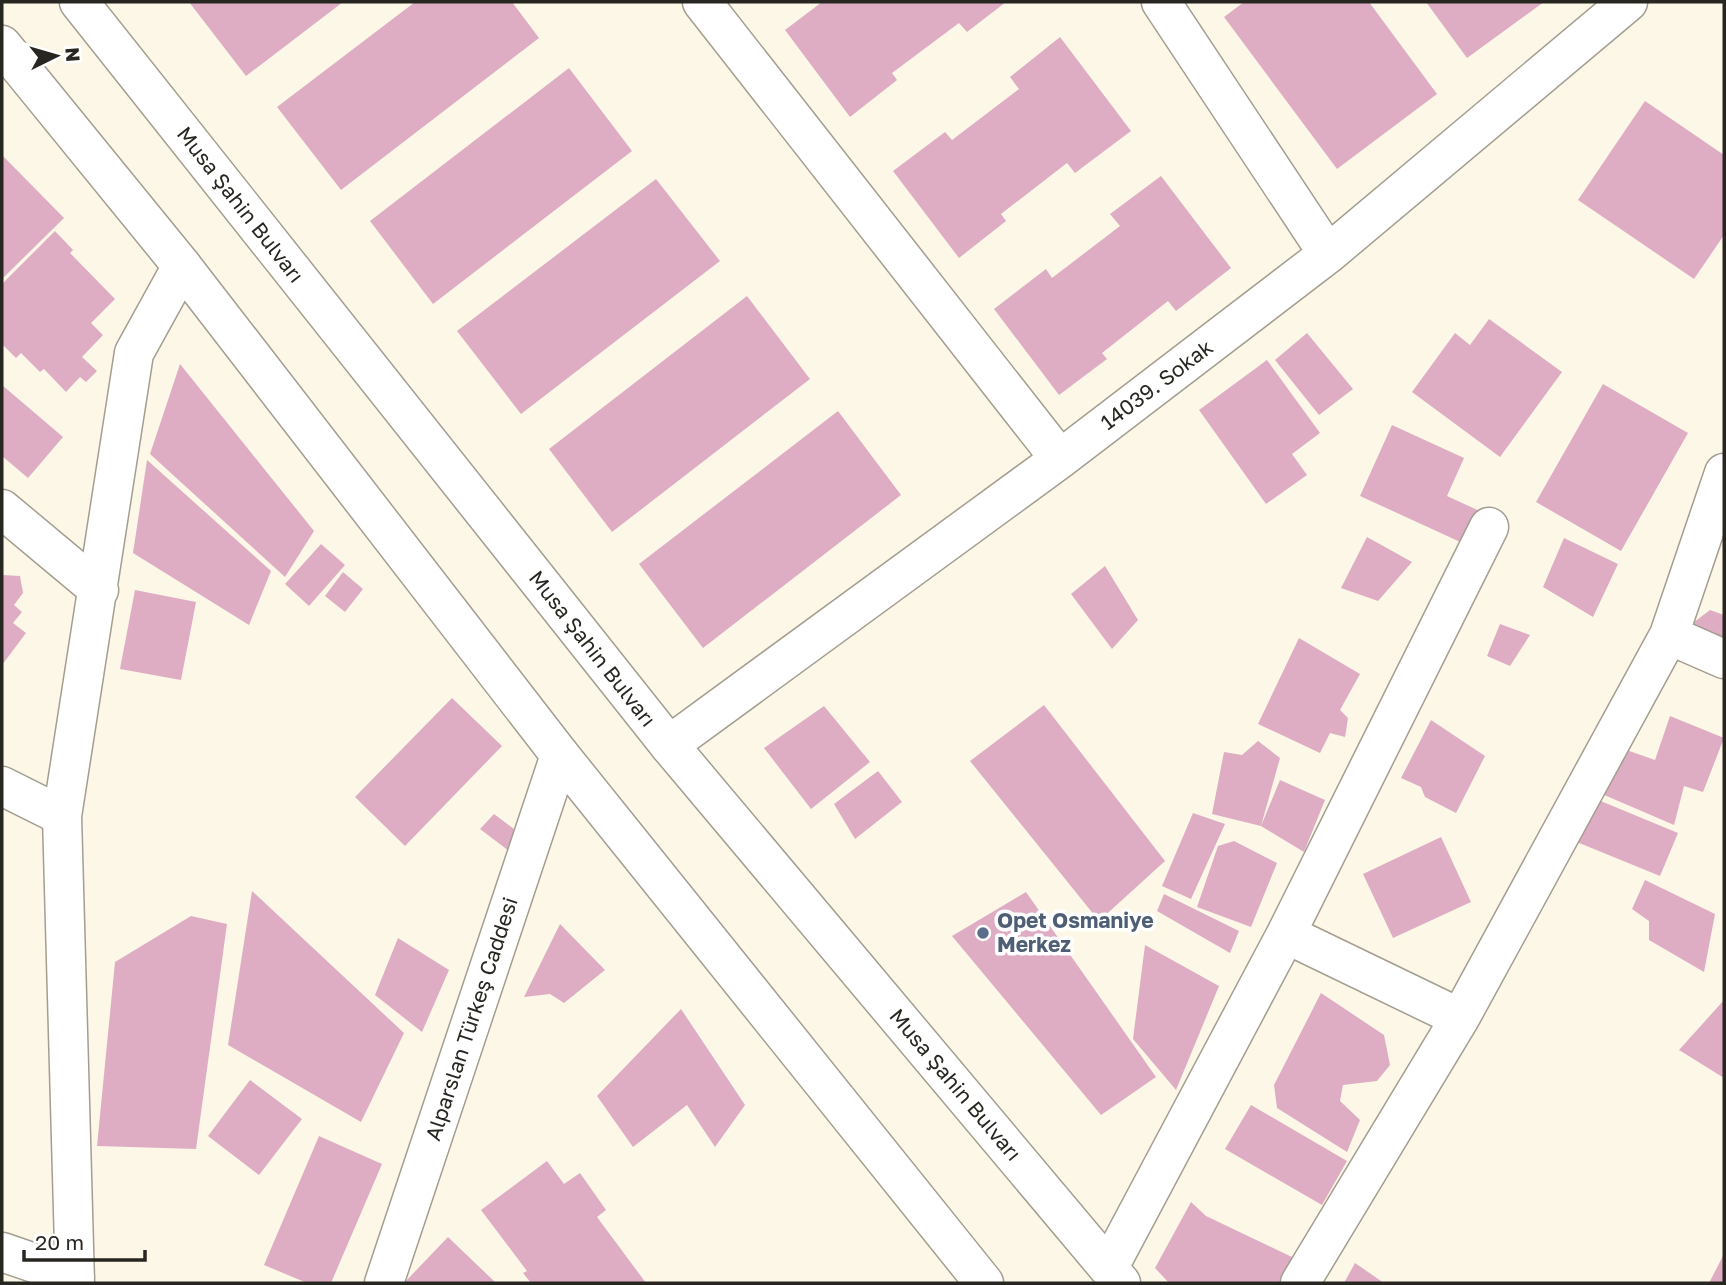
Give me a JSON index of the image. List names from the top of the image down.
{
  "streets": {
    "street": ["Musa Şahin Bulvarı", "14039. Sokak", "Alparslan Türkeş Caddesi"]
  },
  "crossings": [
    ["Musa Şahin Bulvarı", "14039. Sokak"]
  ],
  "places": ["Opet Osmaniye Merkez"],
  "scale_bar": "20 m",
  "north": "right"
}
